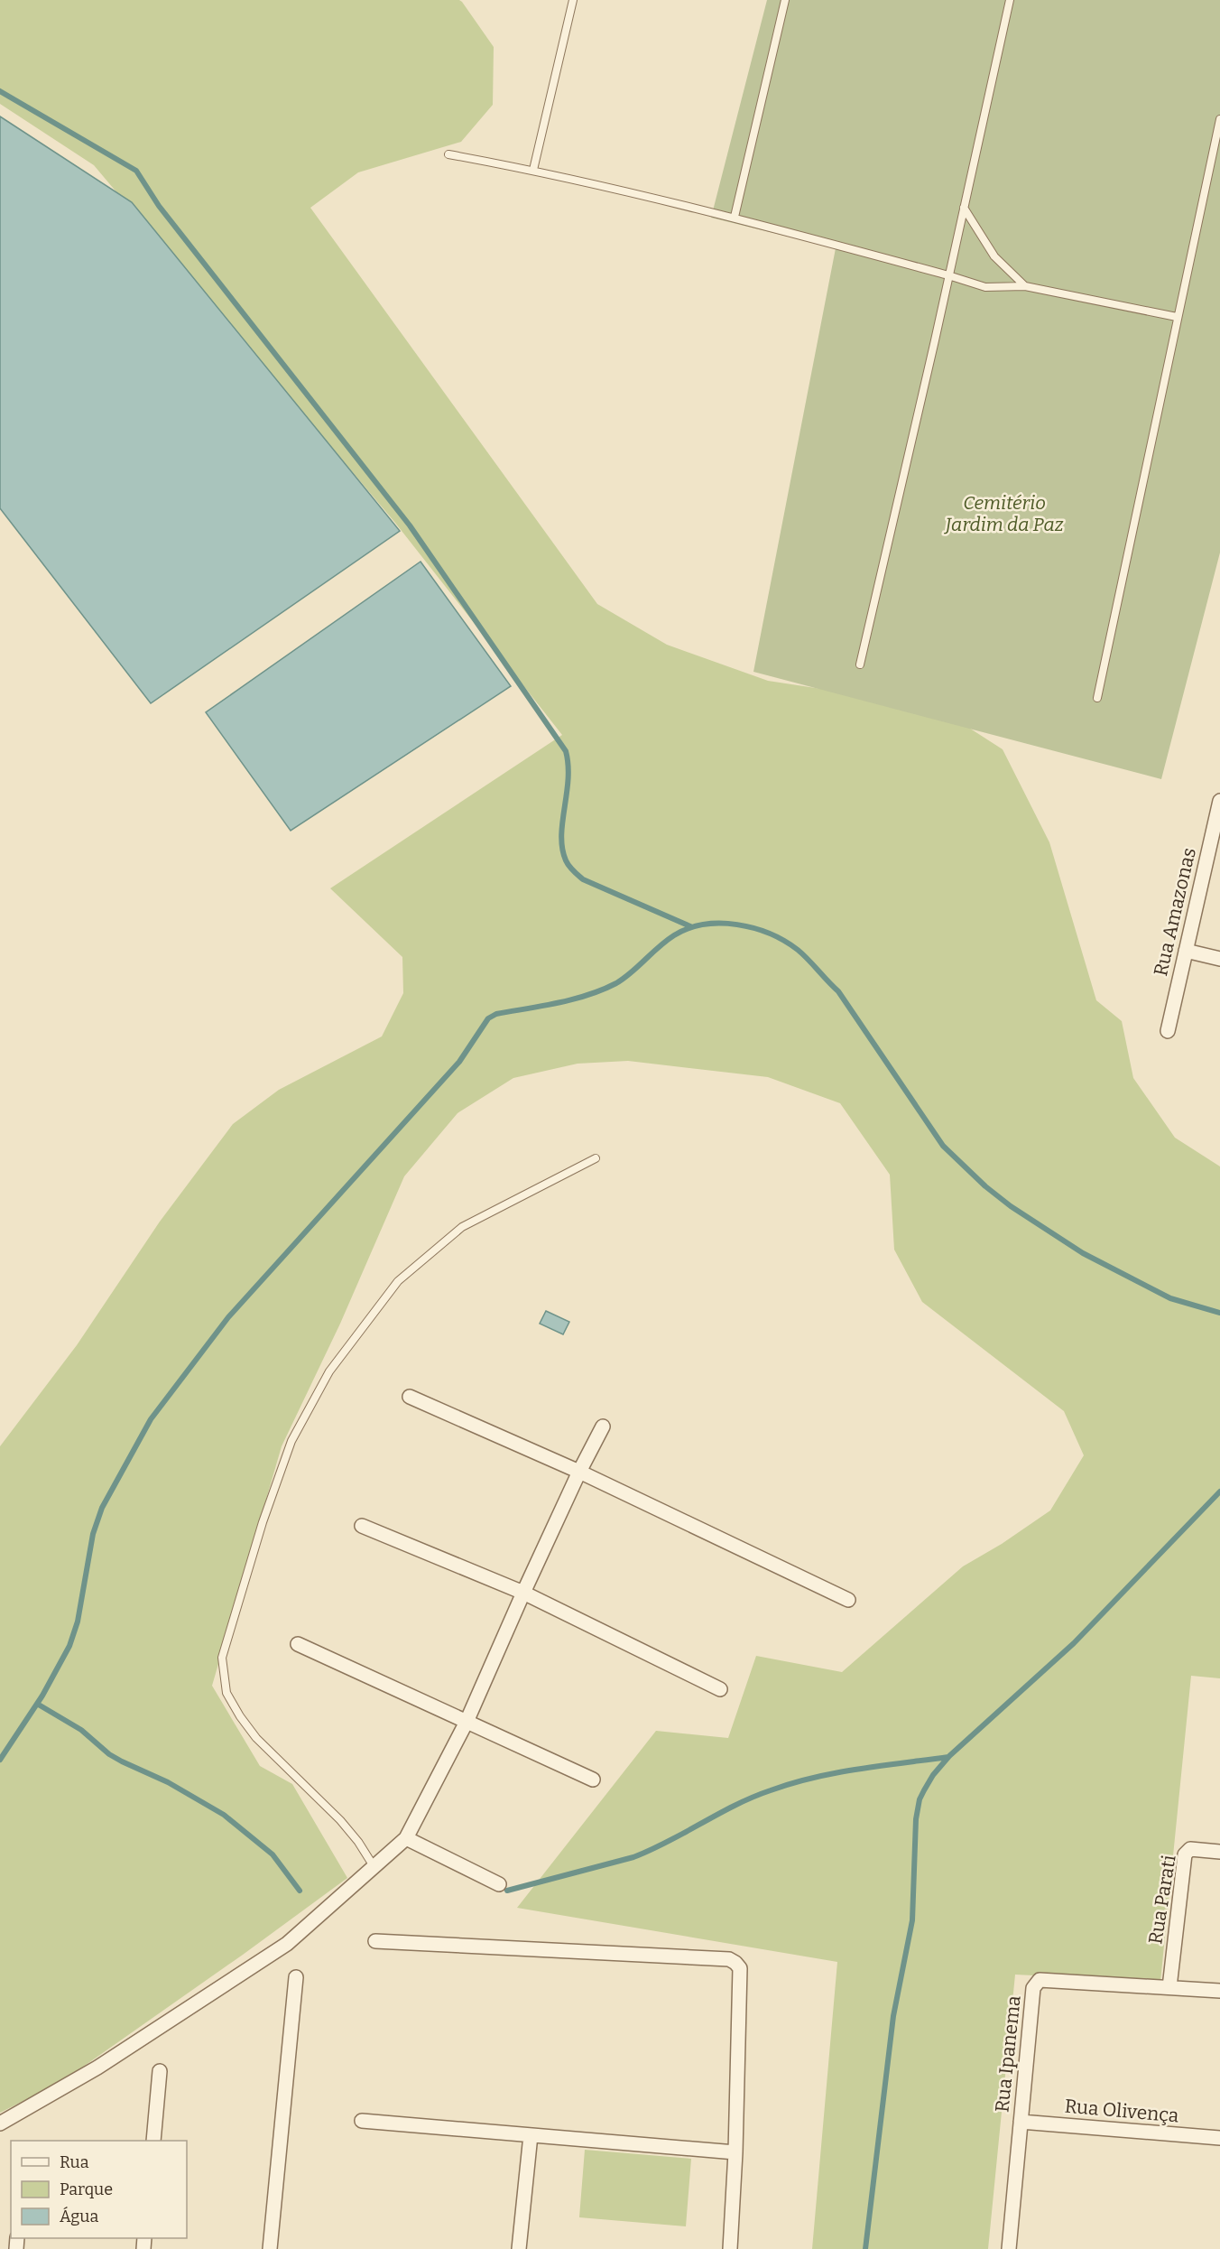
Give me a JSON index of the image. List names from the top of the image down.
{
  "streets": {
    "street": [
      "Rua Amazonas",
      "Rua Parati",
      "Rua Ipanema",
      "Rua Olivença"
    ]
  },
  "crossings": [
    ["Rua Parati", "Rua Ipanema"],
    ["Rua Ipanema", "Rua Olivença"]
  ],
  "parks": ["Cemitério Jardim da Paz"],
  "legend": ["Rua", "Parque", "Água"]
}
